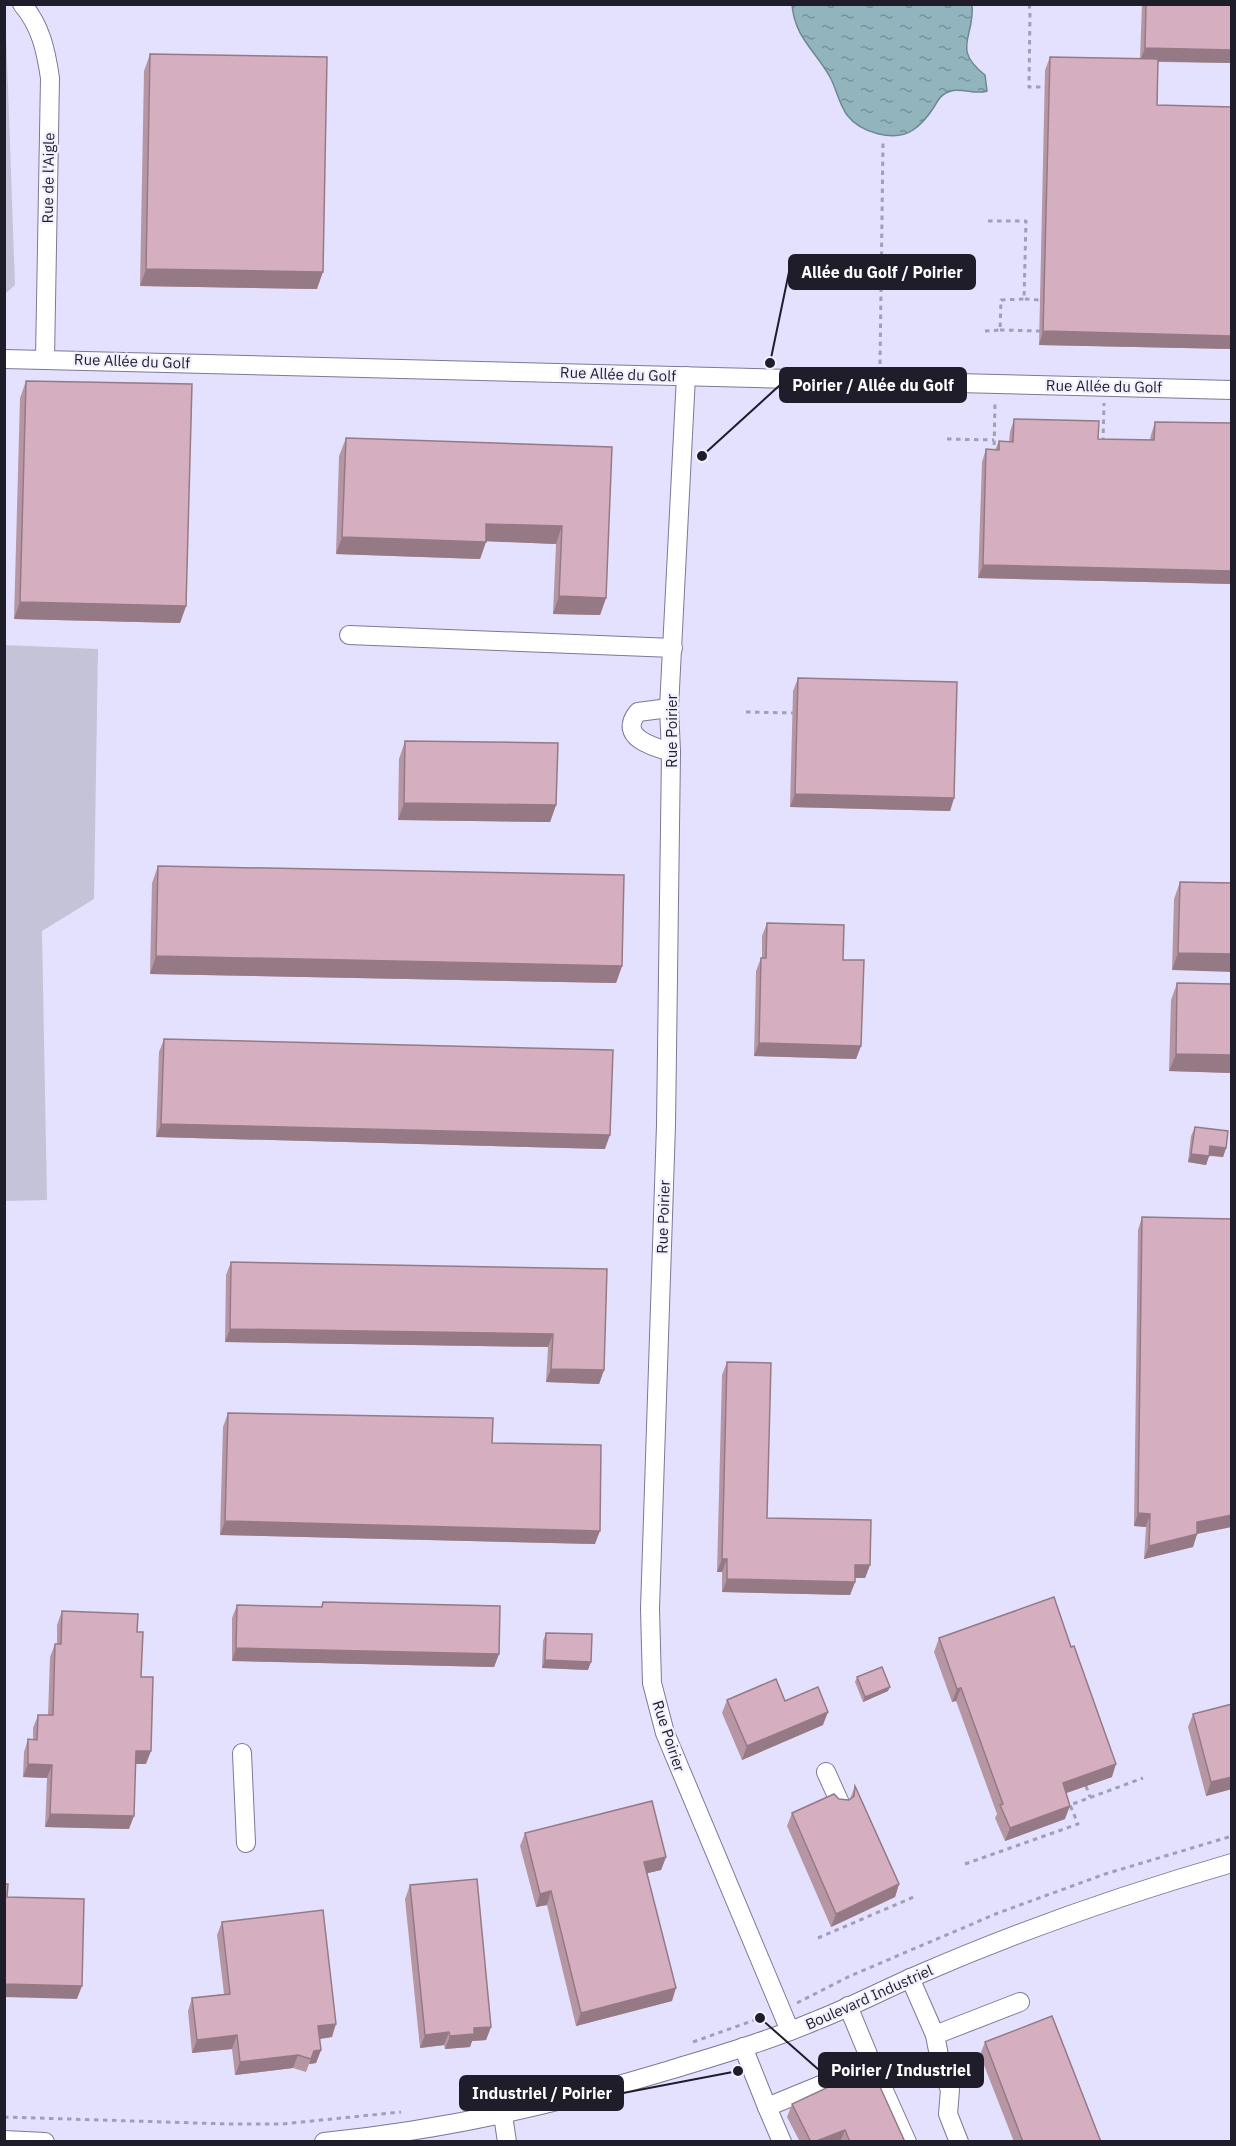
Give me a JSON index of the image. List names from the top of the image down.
{
  "streets": {
    "street": [
      "Rue de l'Aigle",
      "Rue Allée du Golf",
      "Rue Poirier",
      "Boulevard Industriel"
    ]
  },
  "crossings": [
    ["Rue de l'Aigle", "Rue Allée du Golf"],
    ["Rue Allée du Golf", "Rue Poirier"],
    ["Rue Poirier", "Boulevard Industriel"]
  ],
  "places": [
    "Allée du Golf / Poirier",
    "Poirier / Allée du Golf",
    "Poirier / Industriel",
    "Industriel / Poirier"
  ]
}
